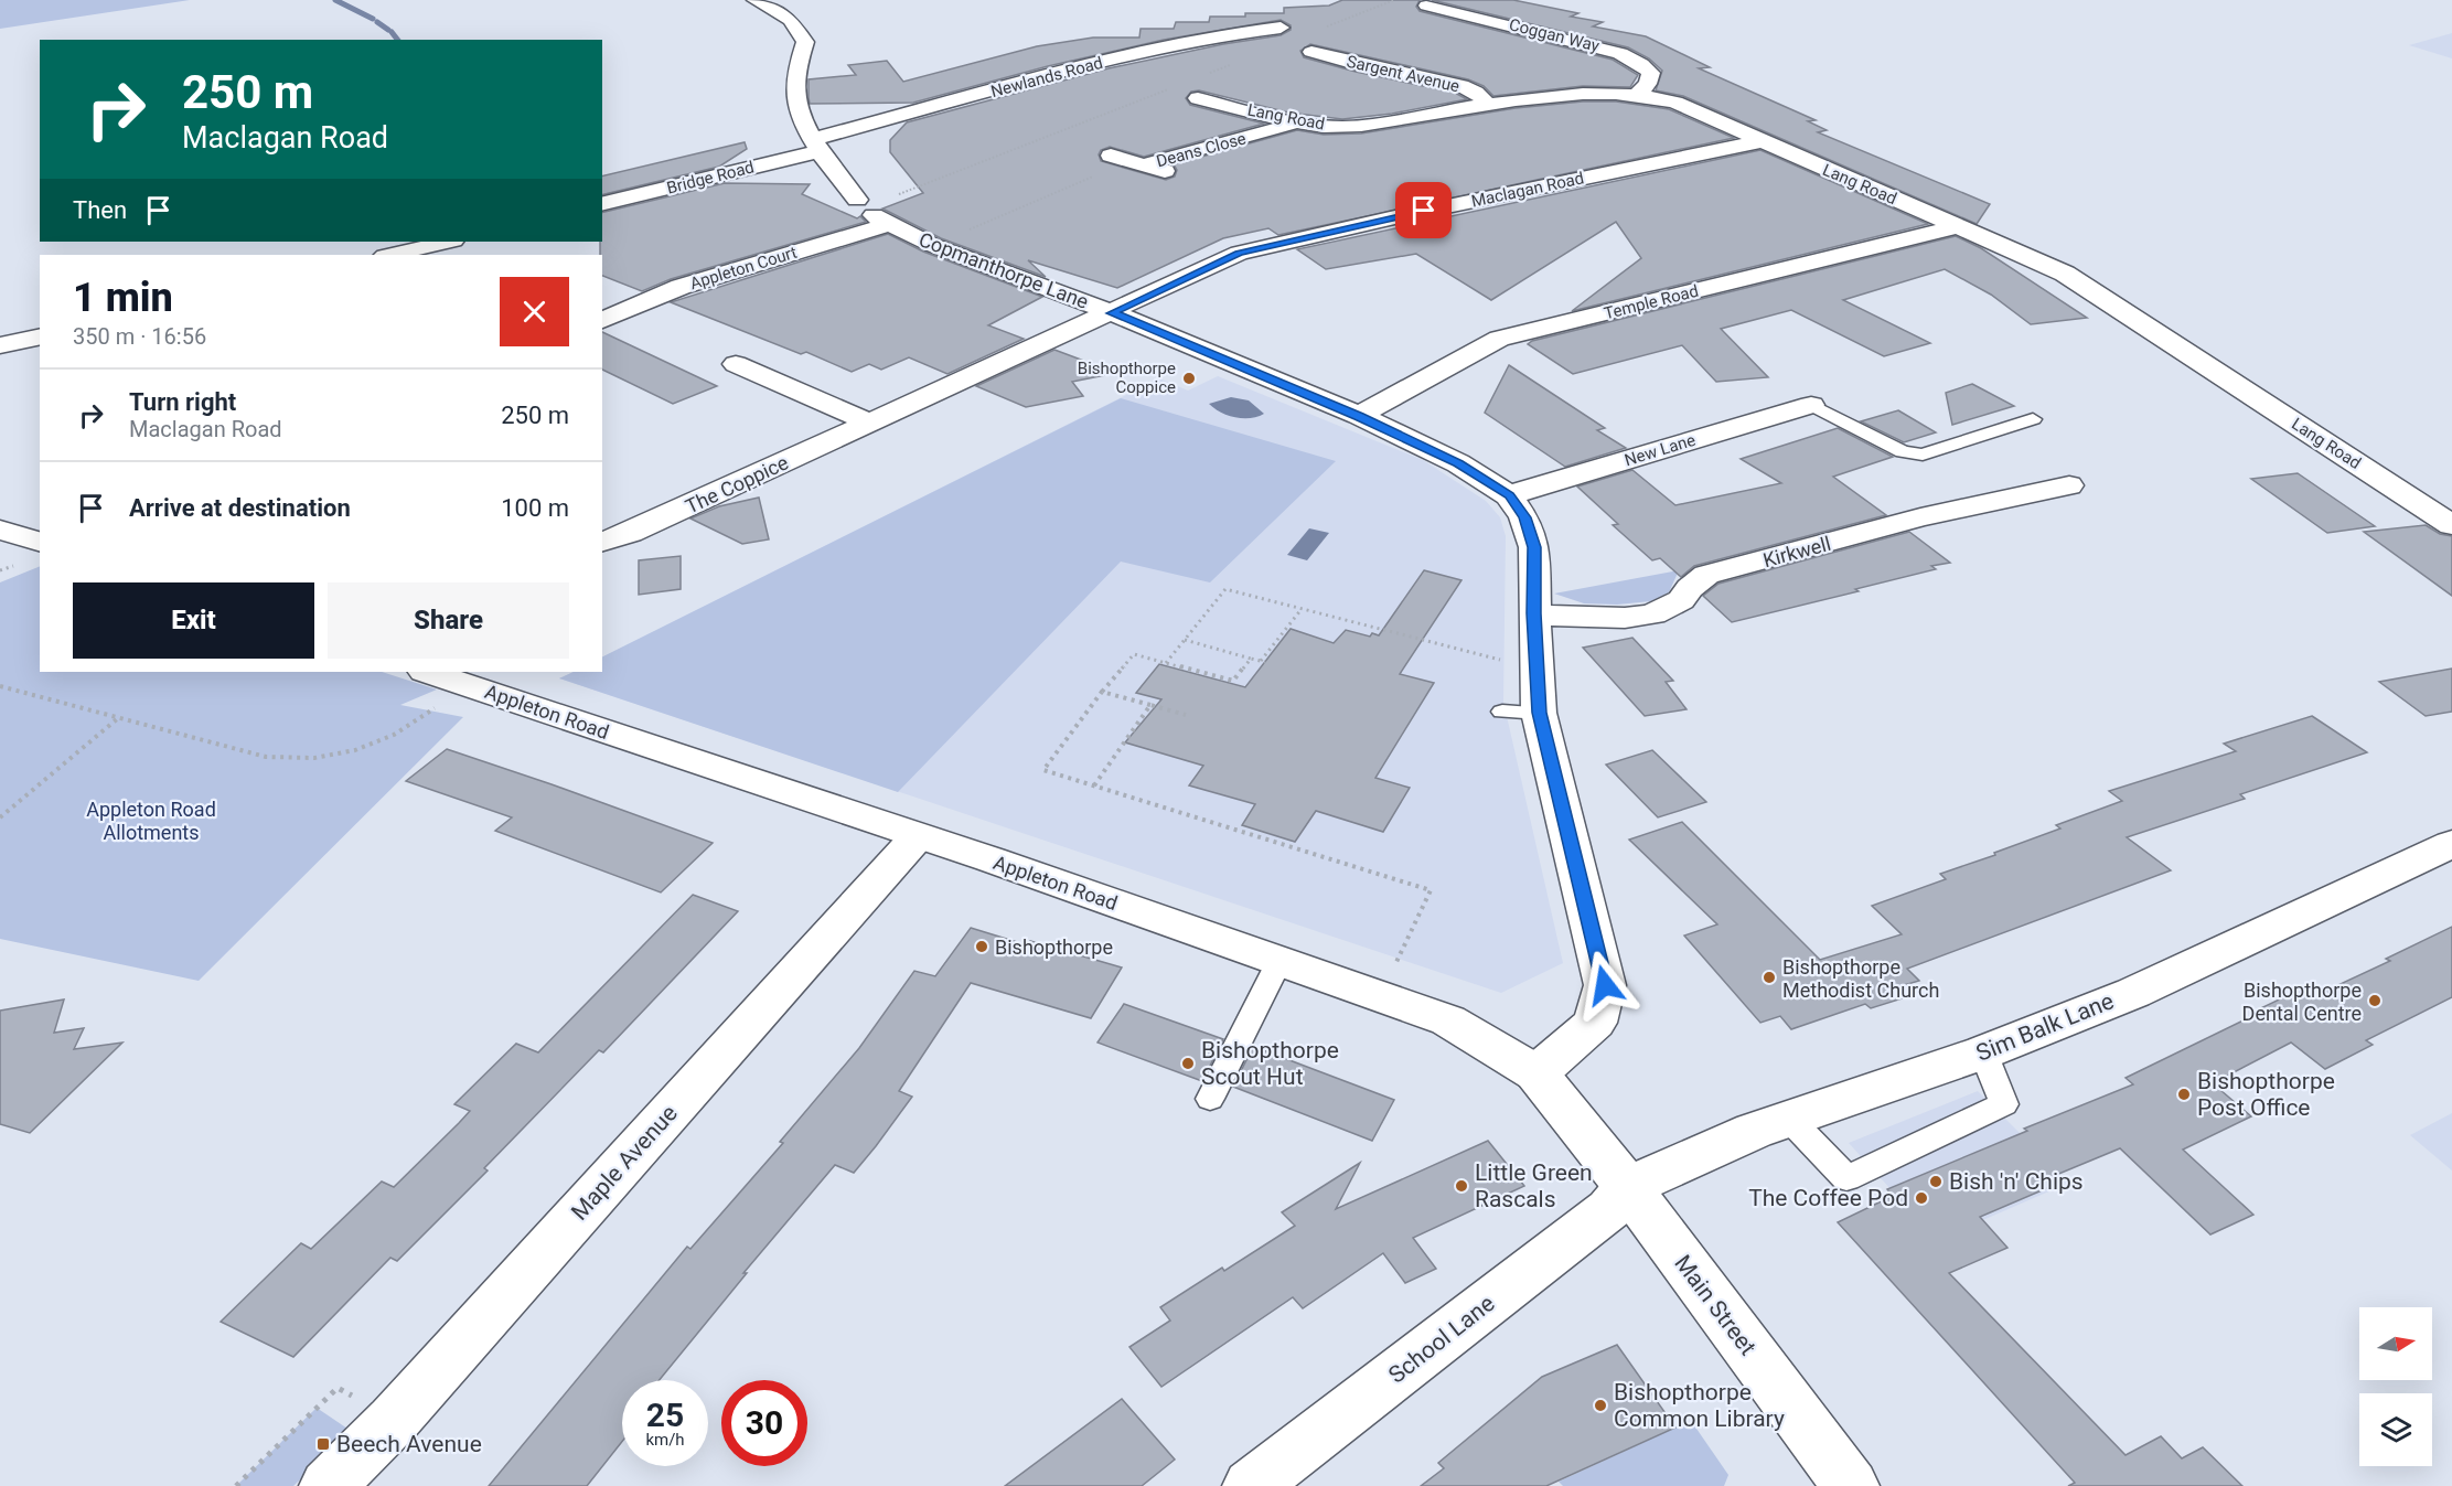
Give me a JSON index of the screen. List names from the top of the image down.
{
  "streets": {
    "street": [
      "Coggan Way",
      "Sargent Avenue",
      "Newlands Road",
      "Lang Road",
      "Deans Close",
      "Bridge Road",
      "Maclagan Road",
      "Appleton Court",
      "Copmanthorpe Lane",
      "Temple Road",
      "New Lane",
      "The Coppice",
      "Kirkwell",
      "Appleton Road",
      "Sim Balk Lane",
      "Maple Avenue",
      "Main Street",
      "School Lane"
    ]
  },
  "crossings": [
    ["Coggan Way", "Lang Road"],
    ["Sargent Avenue", "Lang Road"],
    ["Newlands Road", "Bridge Road"],
    ["Lang Road", "Deans Close"],
    ["Lang Road", "Maclagan Road"],
    ["Lang Road", "Temple Road"],
    ["Maclagan Road", "Copmanthorpe Lane"],
    ["Maclagan Road", "The Coppice"],
    ["Appleton Court", "Copmanthorpe Lane"],
    ["Copmanthorpe Lane", "Temple Road"],
    ["Copmanthorpe Lane", "New Lane"],
    ["Copmanthorpe Lane", "The Coppice"],
    ["Copmanthorpe Lane", "Kirkwell"],
    ["Copmanthorpe Lane", "Appleton Road"],
    ["Appleton Road", "Sim Balk Lane"],
    ["Appleton Road", "Maple Avenue"],
    ["Appleton Road", "Main Street"],
    ["Appleton Road", "School Lane"],
    ["Sim Balk Lane", "Main Street"],
    ["Sim Balk Lane", "School Lane"],
    ["Main Street", "School Lane"]
  ],
  "parks": ["Appleton Road Allotments"],
  "places": {
    "other": [
      "Bishopthorpe Coppice",
      "Bishopthorpe",
      "Bishopthorpe Methodist Church",
      "Bishopthorpe Dental Centre",
      "Bishopthorpe Scout Hut",
      "Bishopthorpe Post Office",
      "Bish 'n' Chips",
      "Little Green Rascals",
      "The Coffee Pod",
      "Bishopthorpe Common Library"
    ],
    "transit": ["Beech Avenue"]
  },
  "north": "right",
  "page": {
    "turn": ["250 m", "Maclagan Road"],
    "then": "Then",
    "heading": ["1 min", "350 m · 16:56"],
    "list": [
      {
        "name": "Turn right",
        "note": "Maclagan Road",
        "value": "250 m"
      },
      {
        "name": "Arrive at destination",
        "value": "100 m"
      }
    ],
    "buttons": ["Exit", "Share"],
    "speed": "25 km/h",
    "limit": "30"
  }
}
